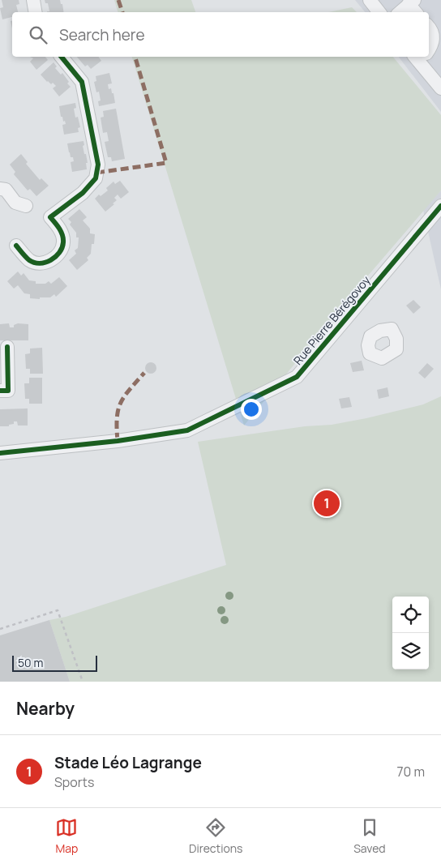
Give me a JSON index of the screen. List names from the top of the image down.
{
  "streets": {
    "street": ["Rue Pierre Bérégovoy"]
  },
  "scale_bar": "50 m",
  "page": {
    "search": "Search here",
    "pins": "1",
    "scale": "50 m",
    "heading": "Nearby",
    "list": [
      {
        "mark": "1",
        "name": "Stade Léo Lagrange",
        "note": "Sports",
        "value": "70 m"
      }
    ],
    "nav": ["Map", "Directions", "Saved"]
  }
}
